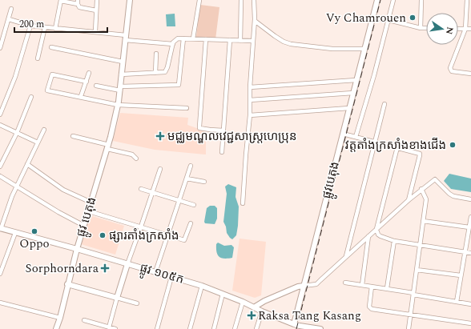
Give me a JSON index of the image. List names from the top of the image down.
{
  "streets": {
    "main road": ["ផ្លូវបេតុង", "ផ្លូវ បេតុង", "ផ្លូវ ១០៥ក"]
  },
  "crossings": [
    ["ផ្លូវបេតុង", "ផ្លូវ ១០៥ក"],
    ["ផ្លូវ បេតុង", "ផ្លូវ ១០៥ក"]
  ],
  "places": {
    "other": [
      "Vy Chamrouen",
      "វត្តតាំងក្រសាំងខាងជើង",
      "Oppo",
      "ផ្សារតាំងក្រសាំង"
    ],
    "health": ["មជ្ឈមណ្ឌលវេជ្ជសាស្ត្រហេប្រុន", "Sorphorndara", "Raksa Tang Kasang"]
  },
  "scale_bar": "200 m",
  "north": "right"
}
